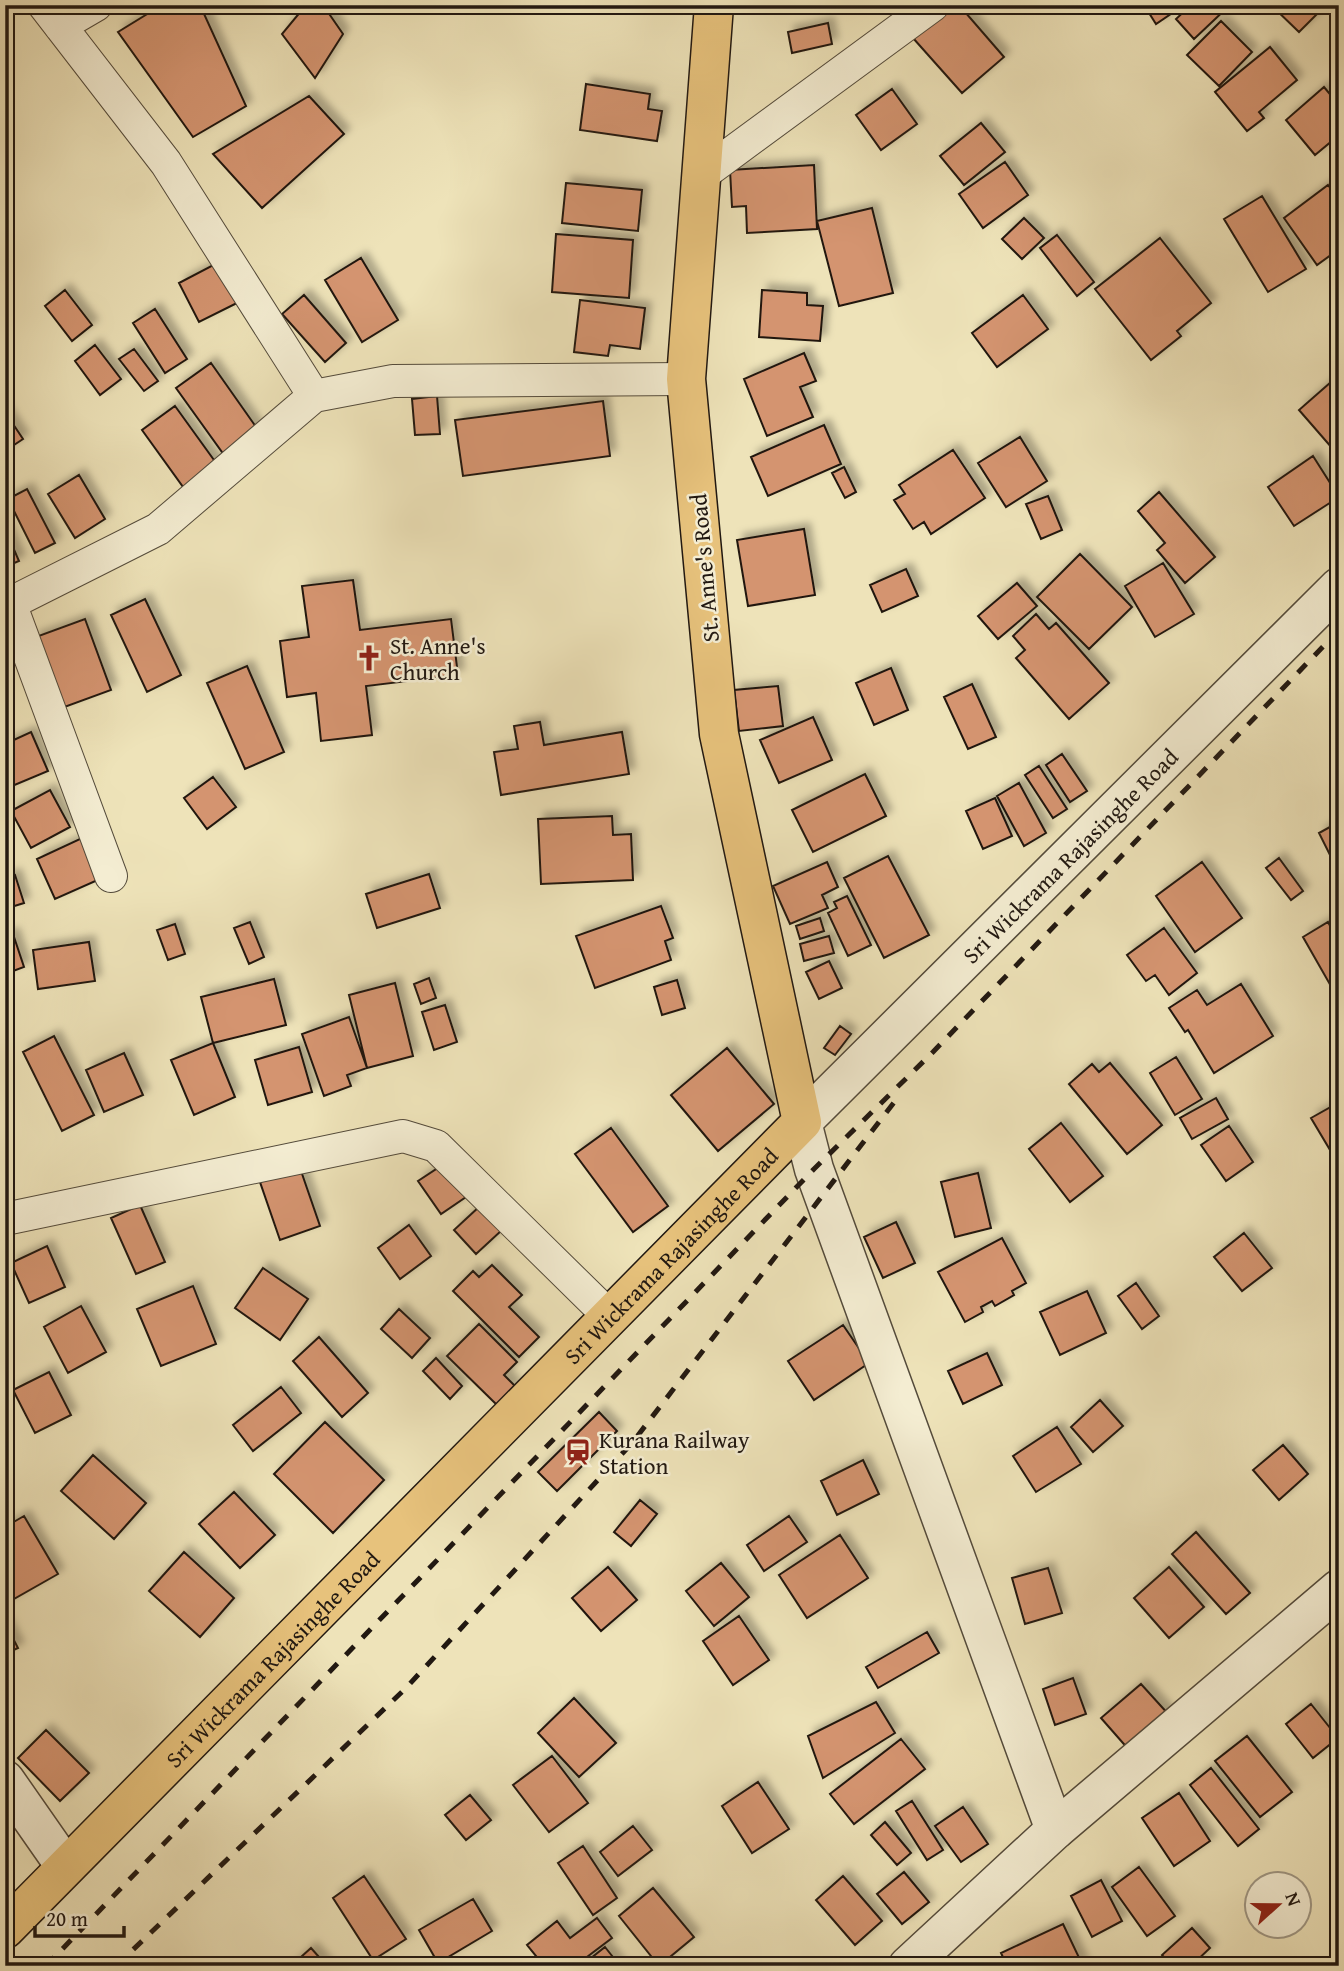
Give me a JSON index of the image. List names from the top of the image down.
{
  "streets": {
    "main road": ["St. Anne's Road", "Sri Wickrama Rajasinghe Road"]
  },
  "crossings": [
    ["St. Anne's Road", "Sri Wickrama Rajasinghe Road"]
  ],
  "places": {
    "church": ["St. Anne's Church"],
    "station": ["Kurana Railway Station"]
  },
  "scale_bar": "20 m",
  "north": "right"
}
